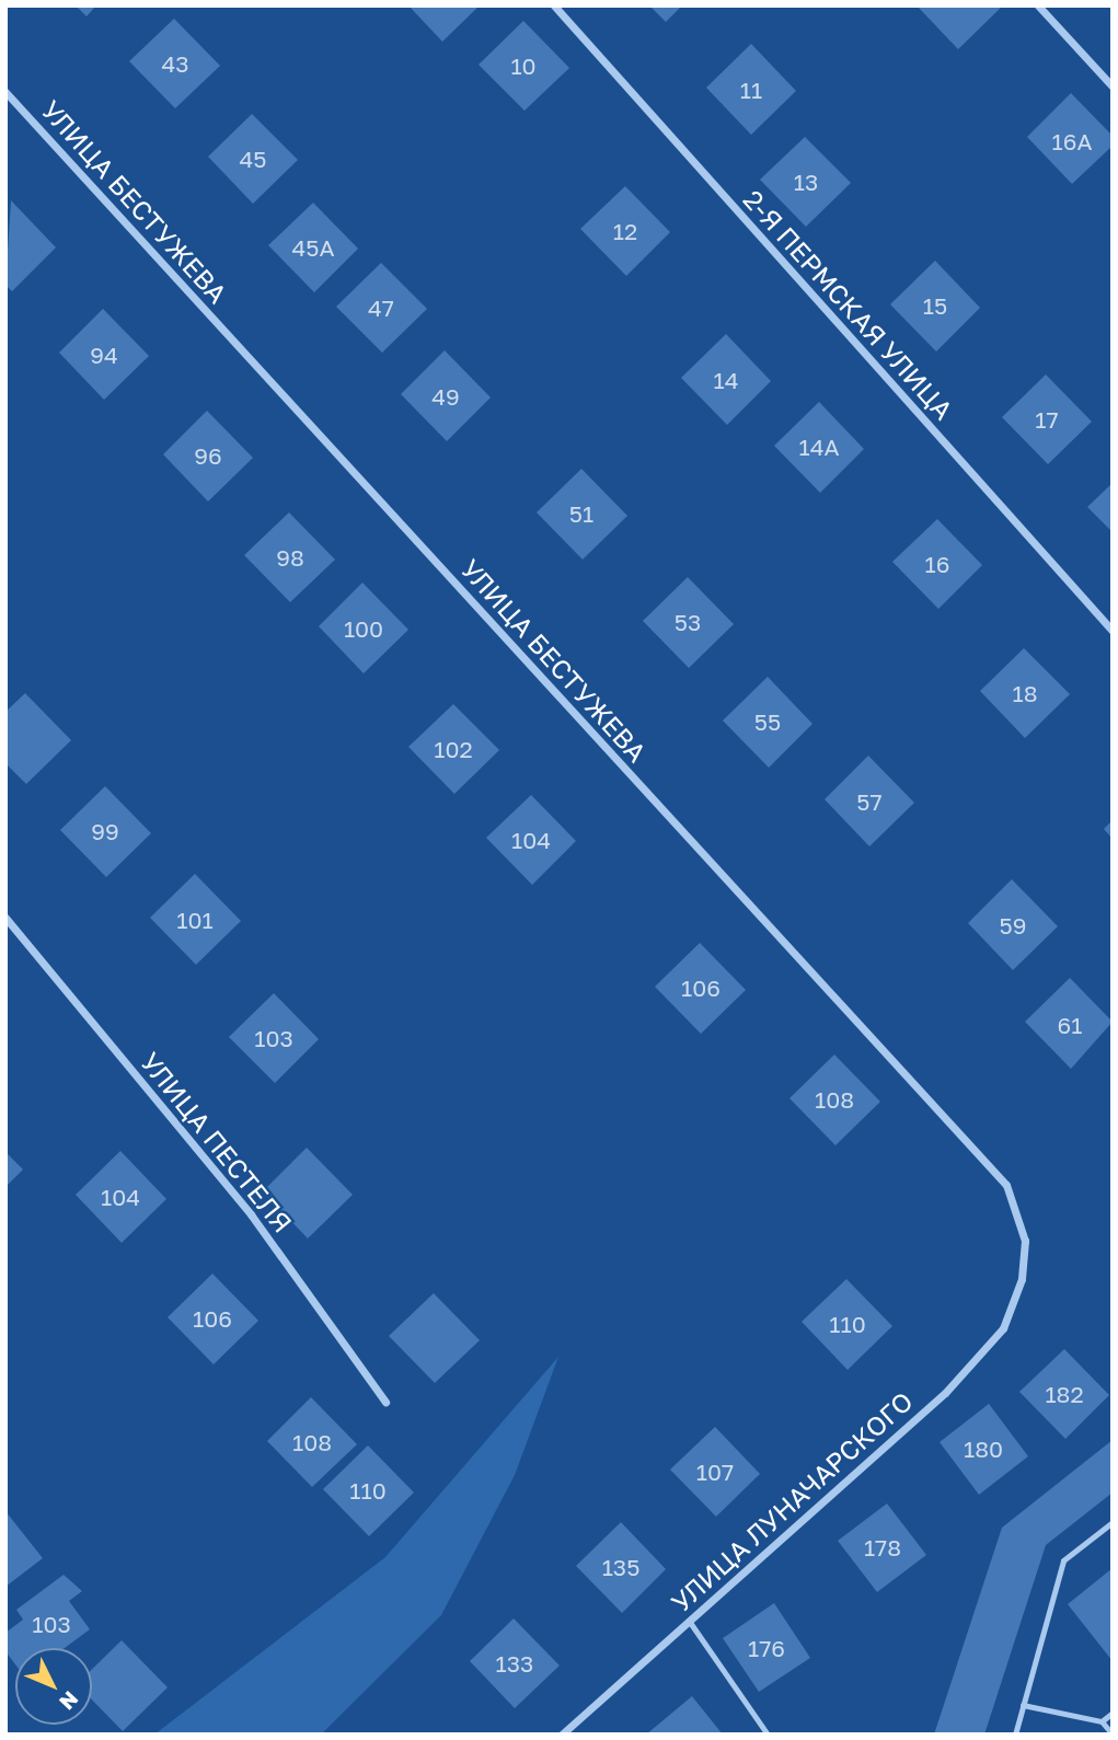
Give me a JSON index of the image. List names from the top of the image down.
{
  "streets": {
    "street": [
      "УЛИЦА БЕСТУЖЕВА",
      "2-Я ПЕРМСКАЯ УЛИЦА",
      "УЛИЦА ПЕСТЕЛЯ",
      "УЛИЦА ЛУНАЧАРСКОГО"
    ]
  },
  "crossings": [
    ["УЛИЦА БЕСТУЖЕВА", "УЛИЦА ЛУНАЧАРСКОГО"]
  ],
  "house_numbers": [
    "43",
    "10",
    "11",
    "16А",
    "45",
    "13",
    "12",
    "45А",
    "15",
    "47",
    "94",
    "14",
    "49",
    "17",
    "14А",
    "96",
    "51",
    "98",
    "16",
    "53",
    "100",
    "18",
    "55",
    "102",
    "57",
    "99",
    "104",
    "101",
    "59",
    "106",
    "61",
    "103",
    "108",
    "104",
    "106",
    "110",
    "182",
    "108",
    "180",
    "107",
    "110",
    "178",
    "135",
    "103",
    "176",
    "133"
  ],
  "north": "bottom right"
}
